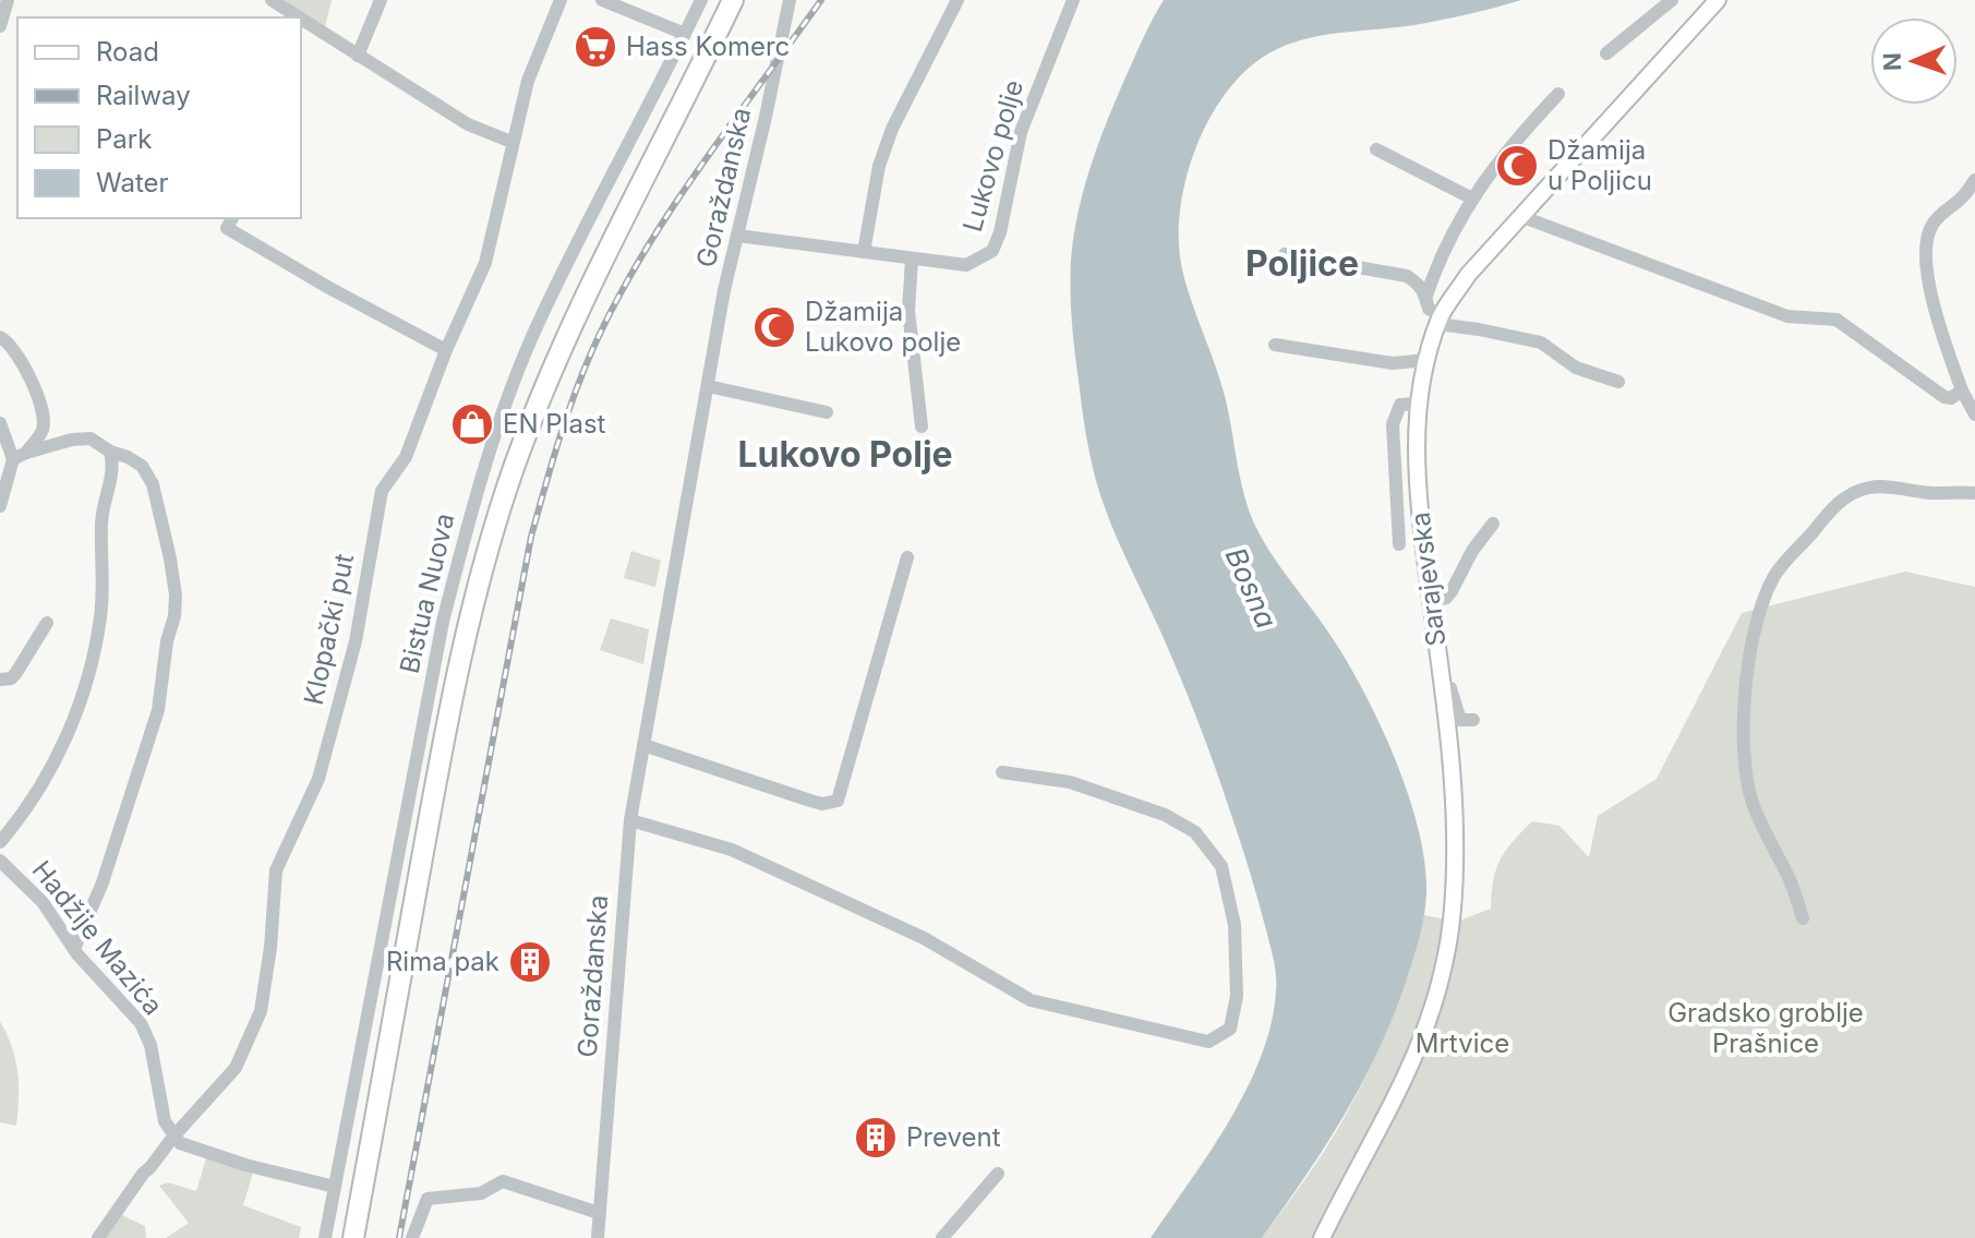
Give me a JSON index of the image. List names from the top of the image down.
{
  "streets": {
    "main road": ["Sarajevska"],
    "street": [
      "Lukovo polje",
      "Goraždanska",
      "Bistua Nuova",
      "Klopački put",
      "Hadžije Mazića"
    ]
  },
  "crossings": [
    ["Lukovo polje", "Goraždanska"],
    ["Klopački put", "Hadžije Mazića"]
  ],
  "districts": ["Poljice", "Lukovo Polje"],
  "water": ["Bosna"],
  "parks": ["Gradsko groblje Prašnice", "Mrtvice"],
  "places": {
    "supermarket": ["Hass Komerc"],
    "mosque": ["Džamija u Poljicu", "Džamija Lukovo polje"],
    "shop": ["EN Plast"],
    "building": ["Rima pak", "Prevent"]
  },
  "legend": [
    "Road",
    "Railway",
    "Park",
    "Water"
  ],
  "north": "left"
}
